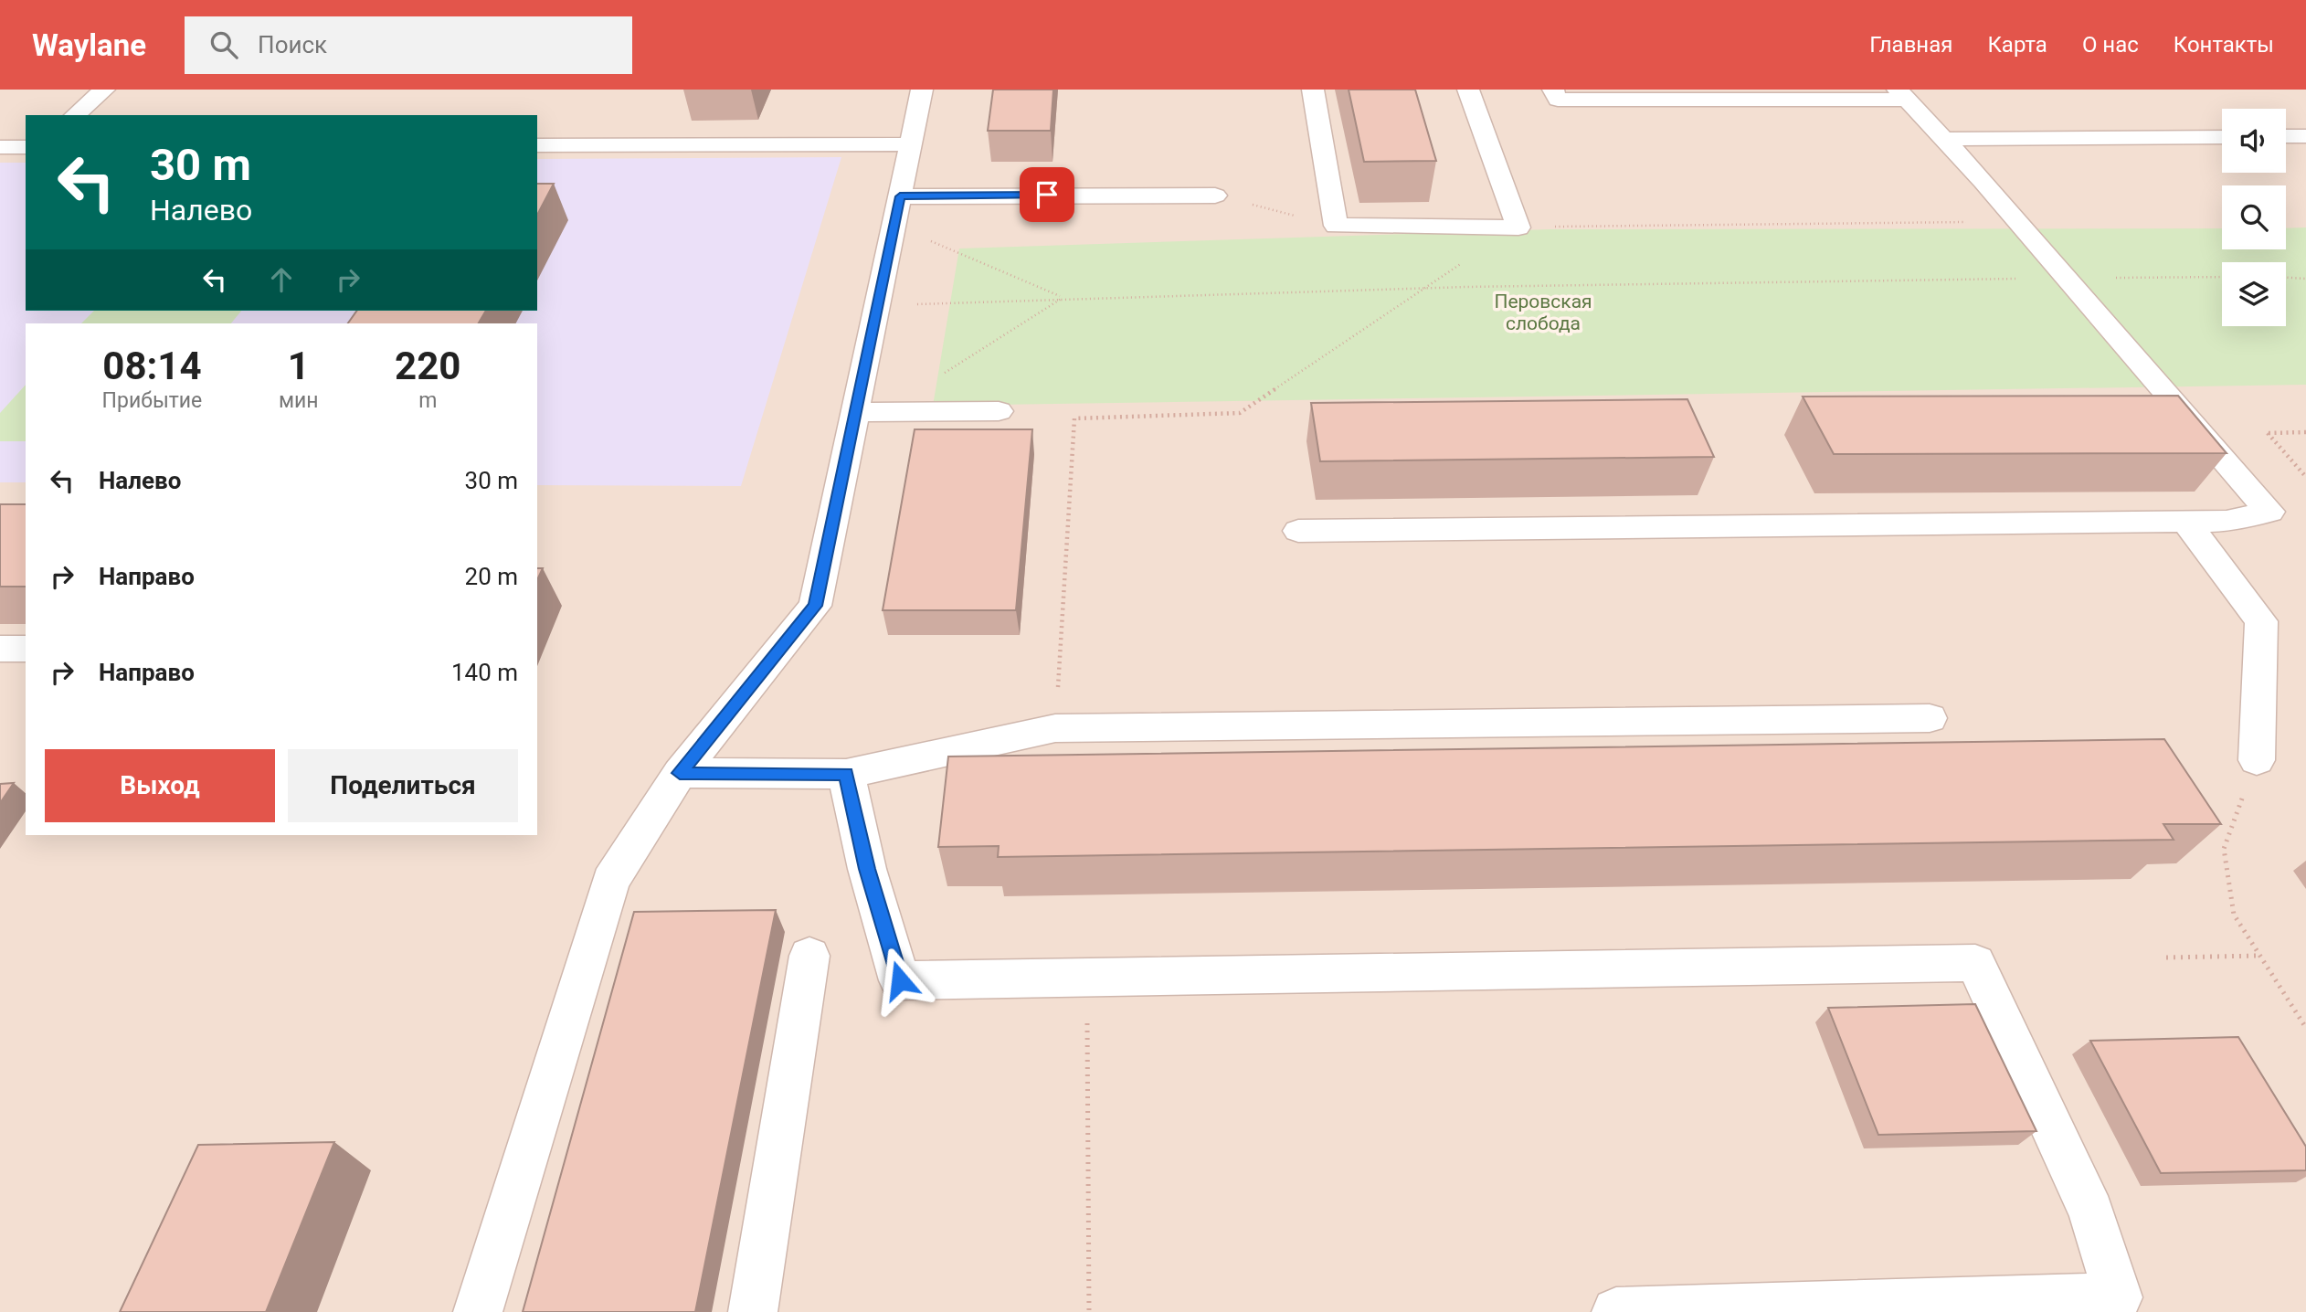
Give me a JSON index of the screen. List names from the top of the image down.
{
  "parks": ["Перовская слобода"],
  "page": {
    "header": "Waylane",
    "search": "Поиск",
    "nav": [
      "Главная",
      "Карта",
      "О нас",
      "Контакты"
    ],
    "turn": ["30 m", "Налево"],
    "eta": [
      "08:14",
      "Прибытие",
      "1",
      "мин",
      "220",
      "m"
    ],
    "list": [
      {
        "name": "Налево",
        "value": "30 m"
      },
      {
        "name": "Направо",
        "value": "20 m"
      },
      {
        "name": "Направо",
        "value": "140 m"
      }
    ],
    "buttons": ["Выход", "Поделиться"]
  }
}
